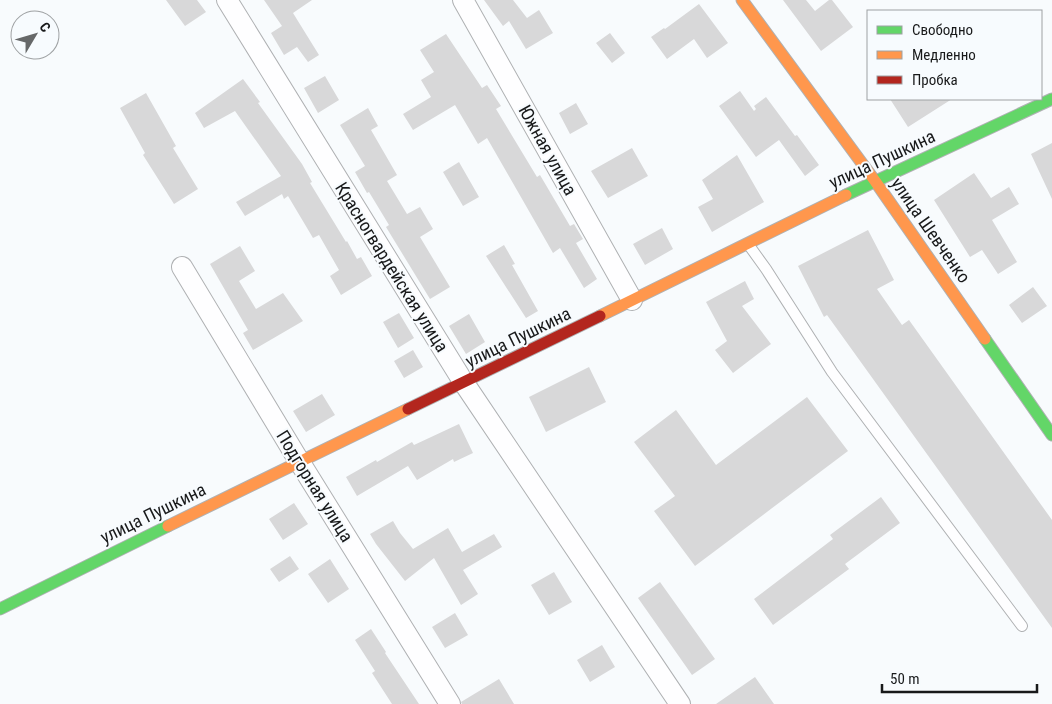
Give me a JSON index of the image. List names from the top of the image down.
{
  "streets": {
    "street": [
      "Южная улица",
      "улица Пушкина",
      "улица Шевченко",
      "Красногвардейская улица",
      "Подгорная улица"
    ]
  },
  "crossings": [
    ["Южная улица", "улица Пушкина"],
    ["улица Пушкина", "улица Шевченко"],
    ["улица Пушкина", "Красногвардейская улица"],
    ["улица Пушкина", "Подгорная улица"]
  ],
  "legend": ["Свободно", "Медленно", "Пробка"],
  "scale_bar": "50 m",
  "north": "top right"
}
